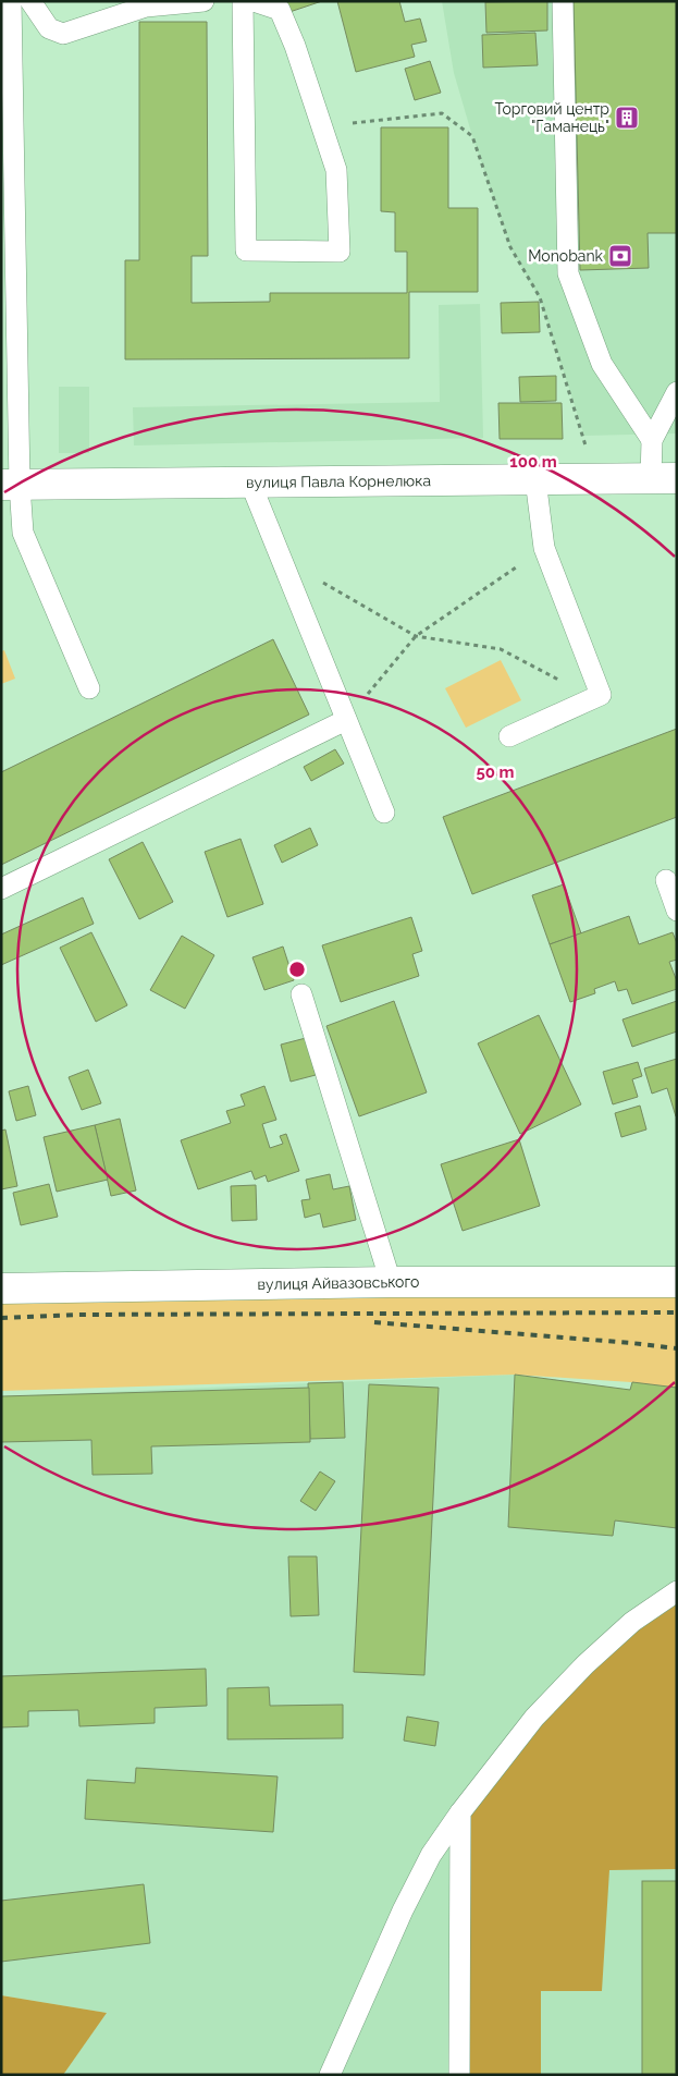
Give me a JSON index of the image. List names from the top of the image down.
{
  "streets": {
    "street": ["вулиця Павла Корнелюка", "вулиця Айвазовського"]
  },
  "places": {
    "building": ["Торговий центр \"Гаманець\""],
    "bank": ["Monobank"]
  },
  "rings": ["100 m", "50 m"]
}
